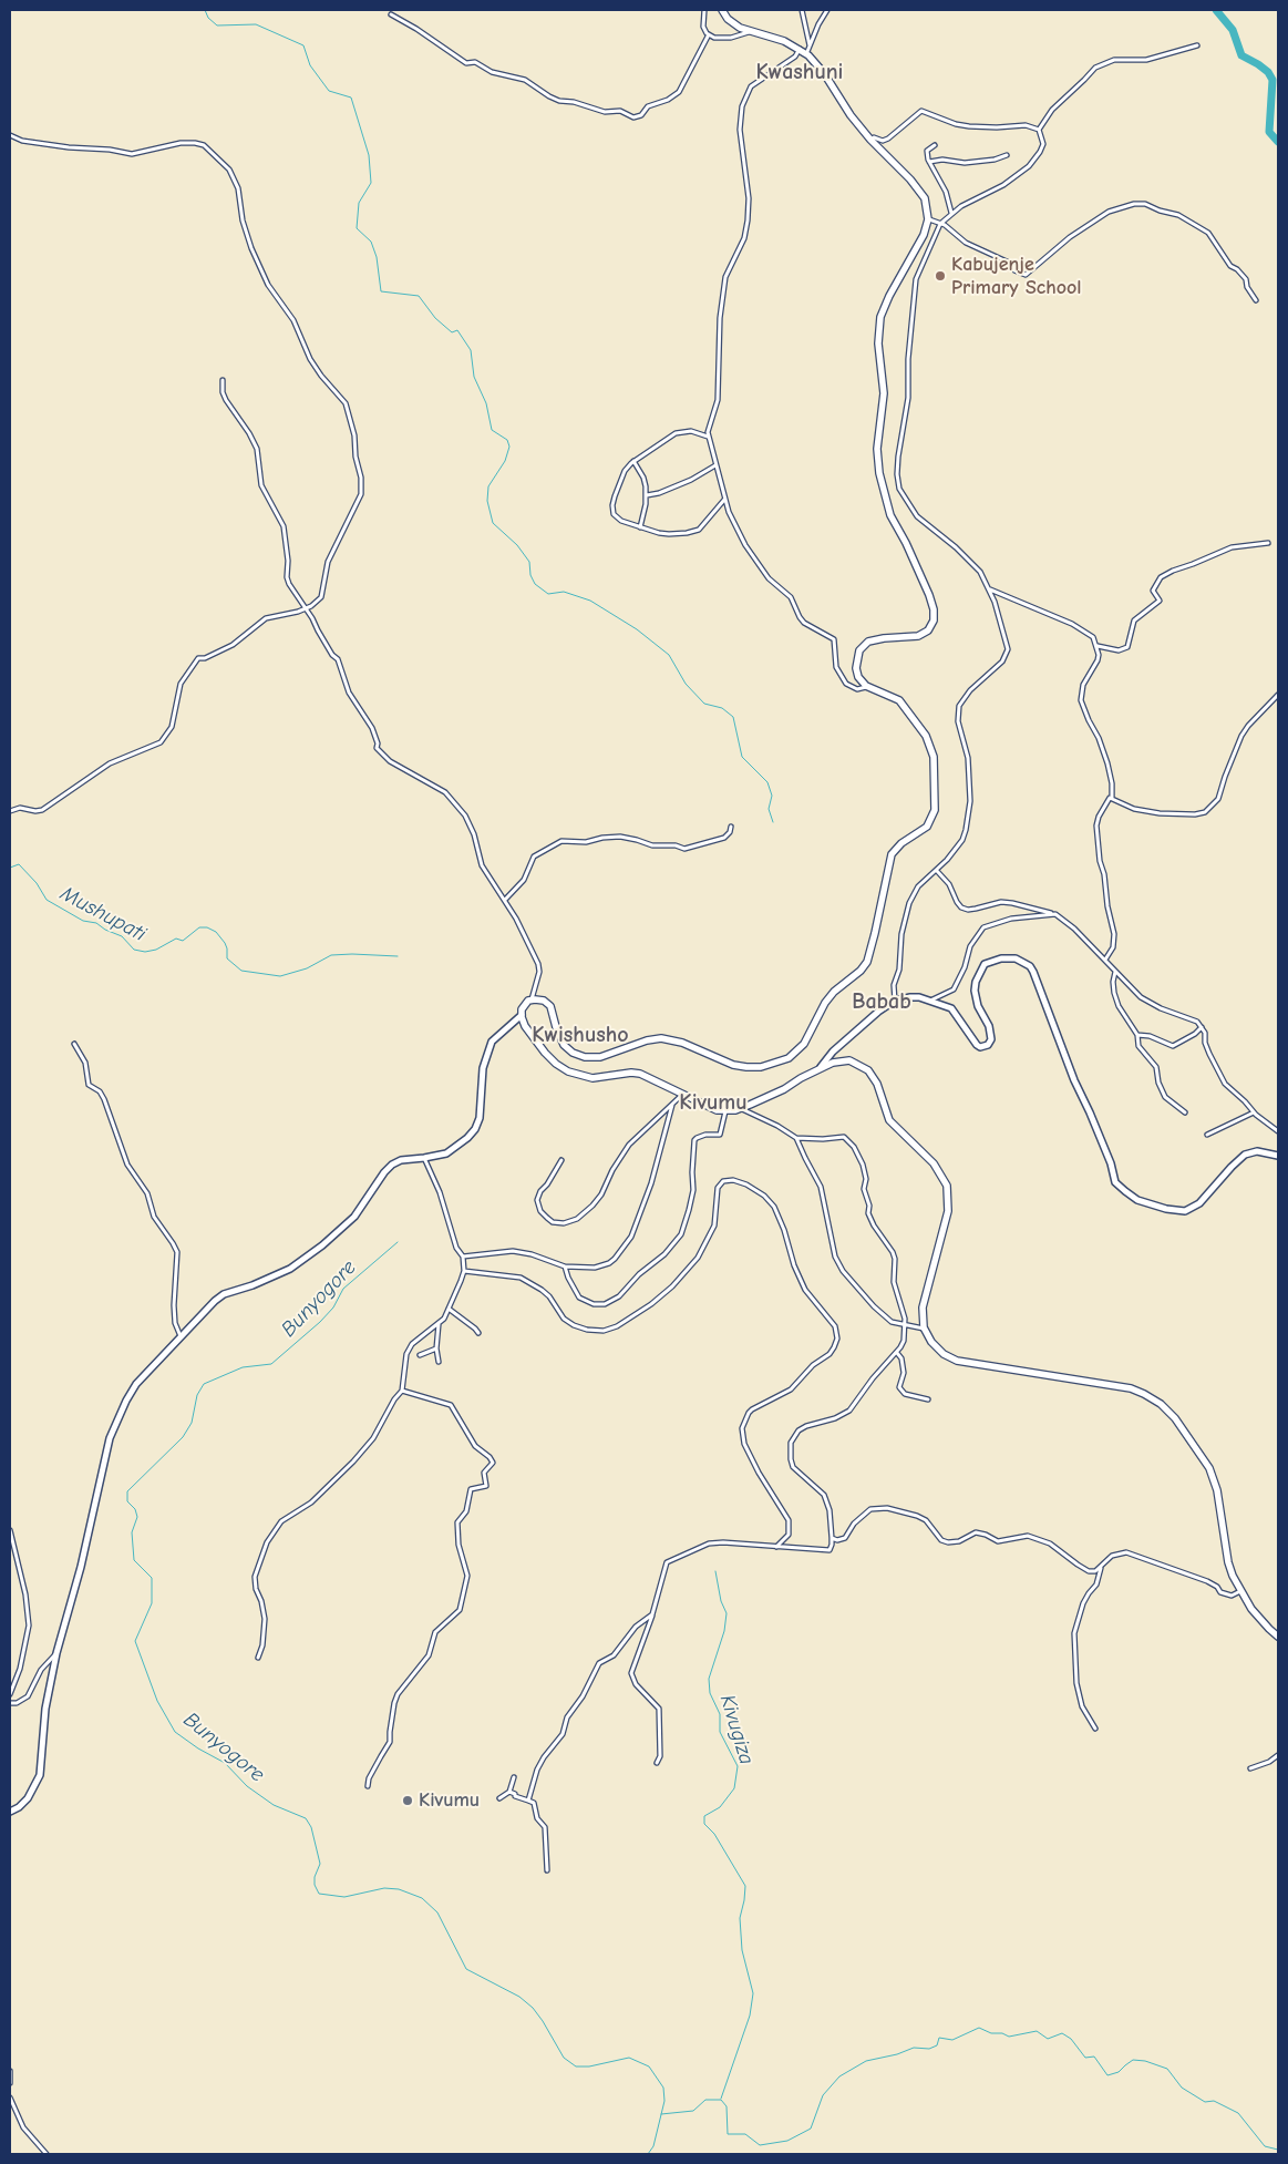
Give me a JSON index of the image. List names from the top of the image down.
{
  "districts": [
    "Kwashuni",
    "Babab",
    "Kwishusho",
    "Kivumu"
  ],
  "water": ["Mushupati", "Bunyogore", "Kivugiza"],
  "places": ["Kabujenje Primary School", "Kivumu"]
}
